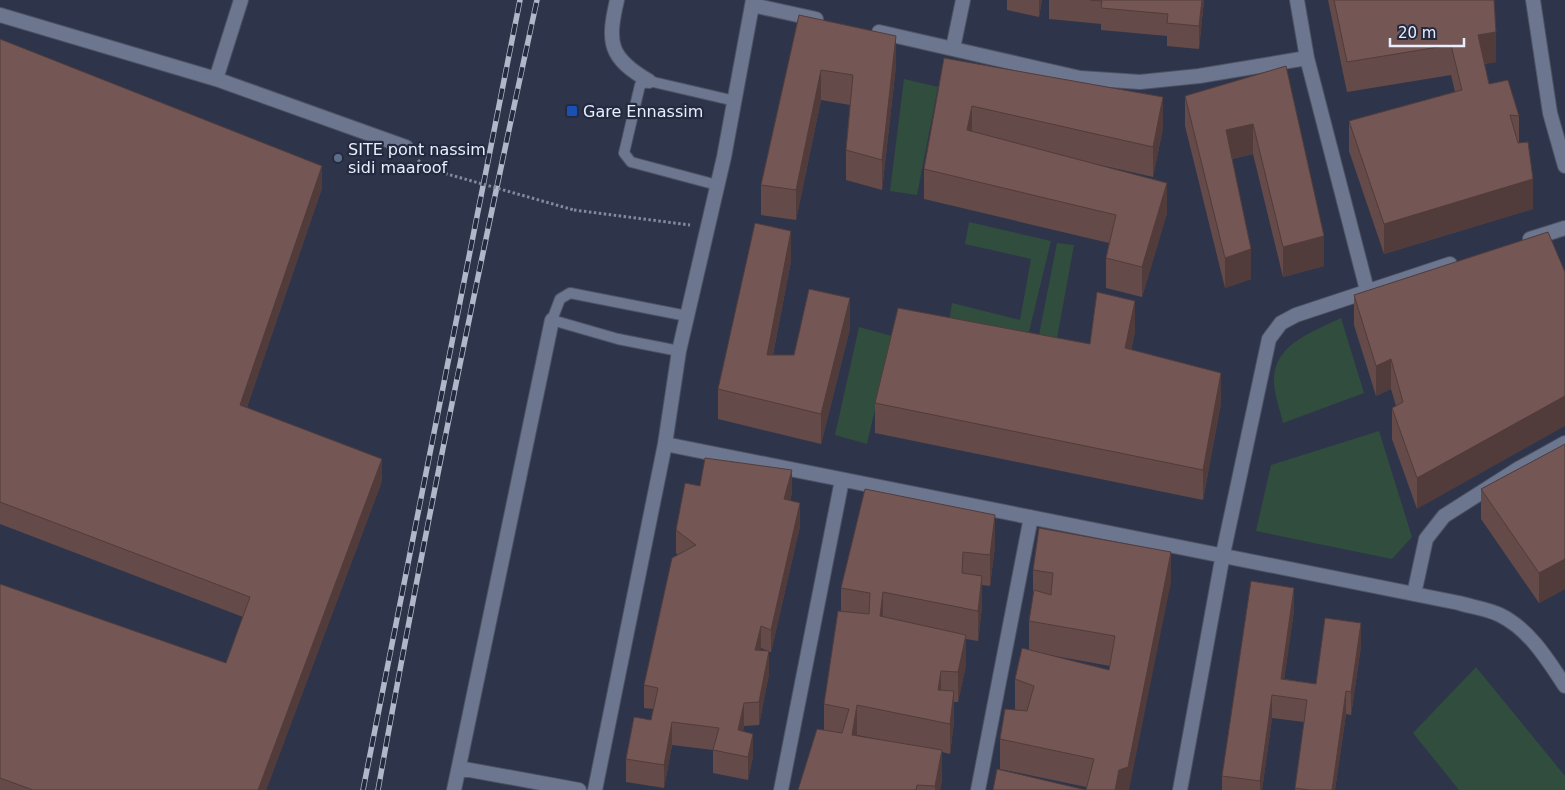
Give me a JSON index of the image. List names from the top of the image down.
{
  "places": {
    "transit": ["Gare Ennassim"],
    "other": ["SITE pont nassim sidi maaroof"]
  },
  "scale_bar": "20 m"
}
